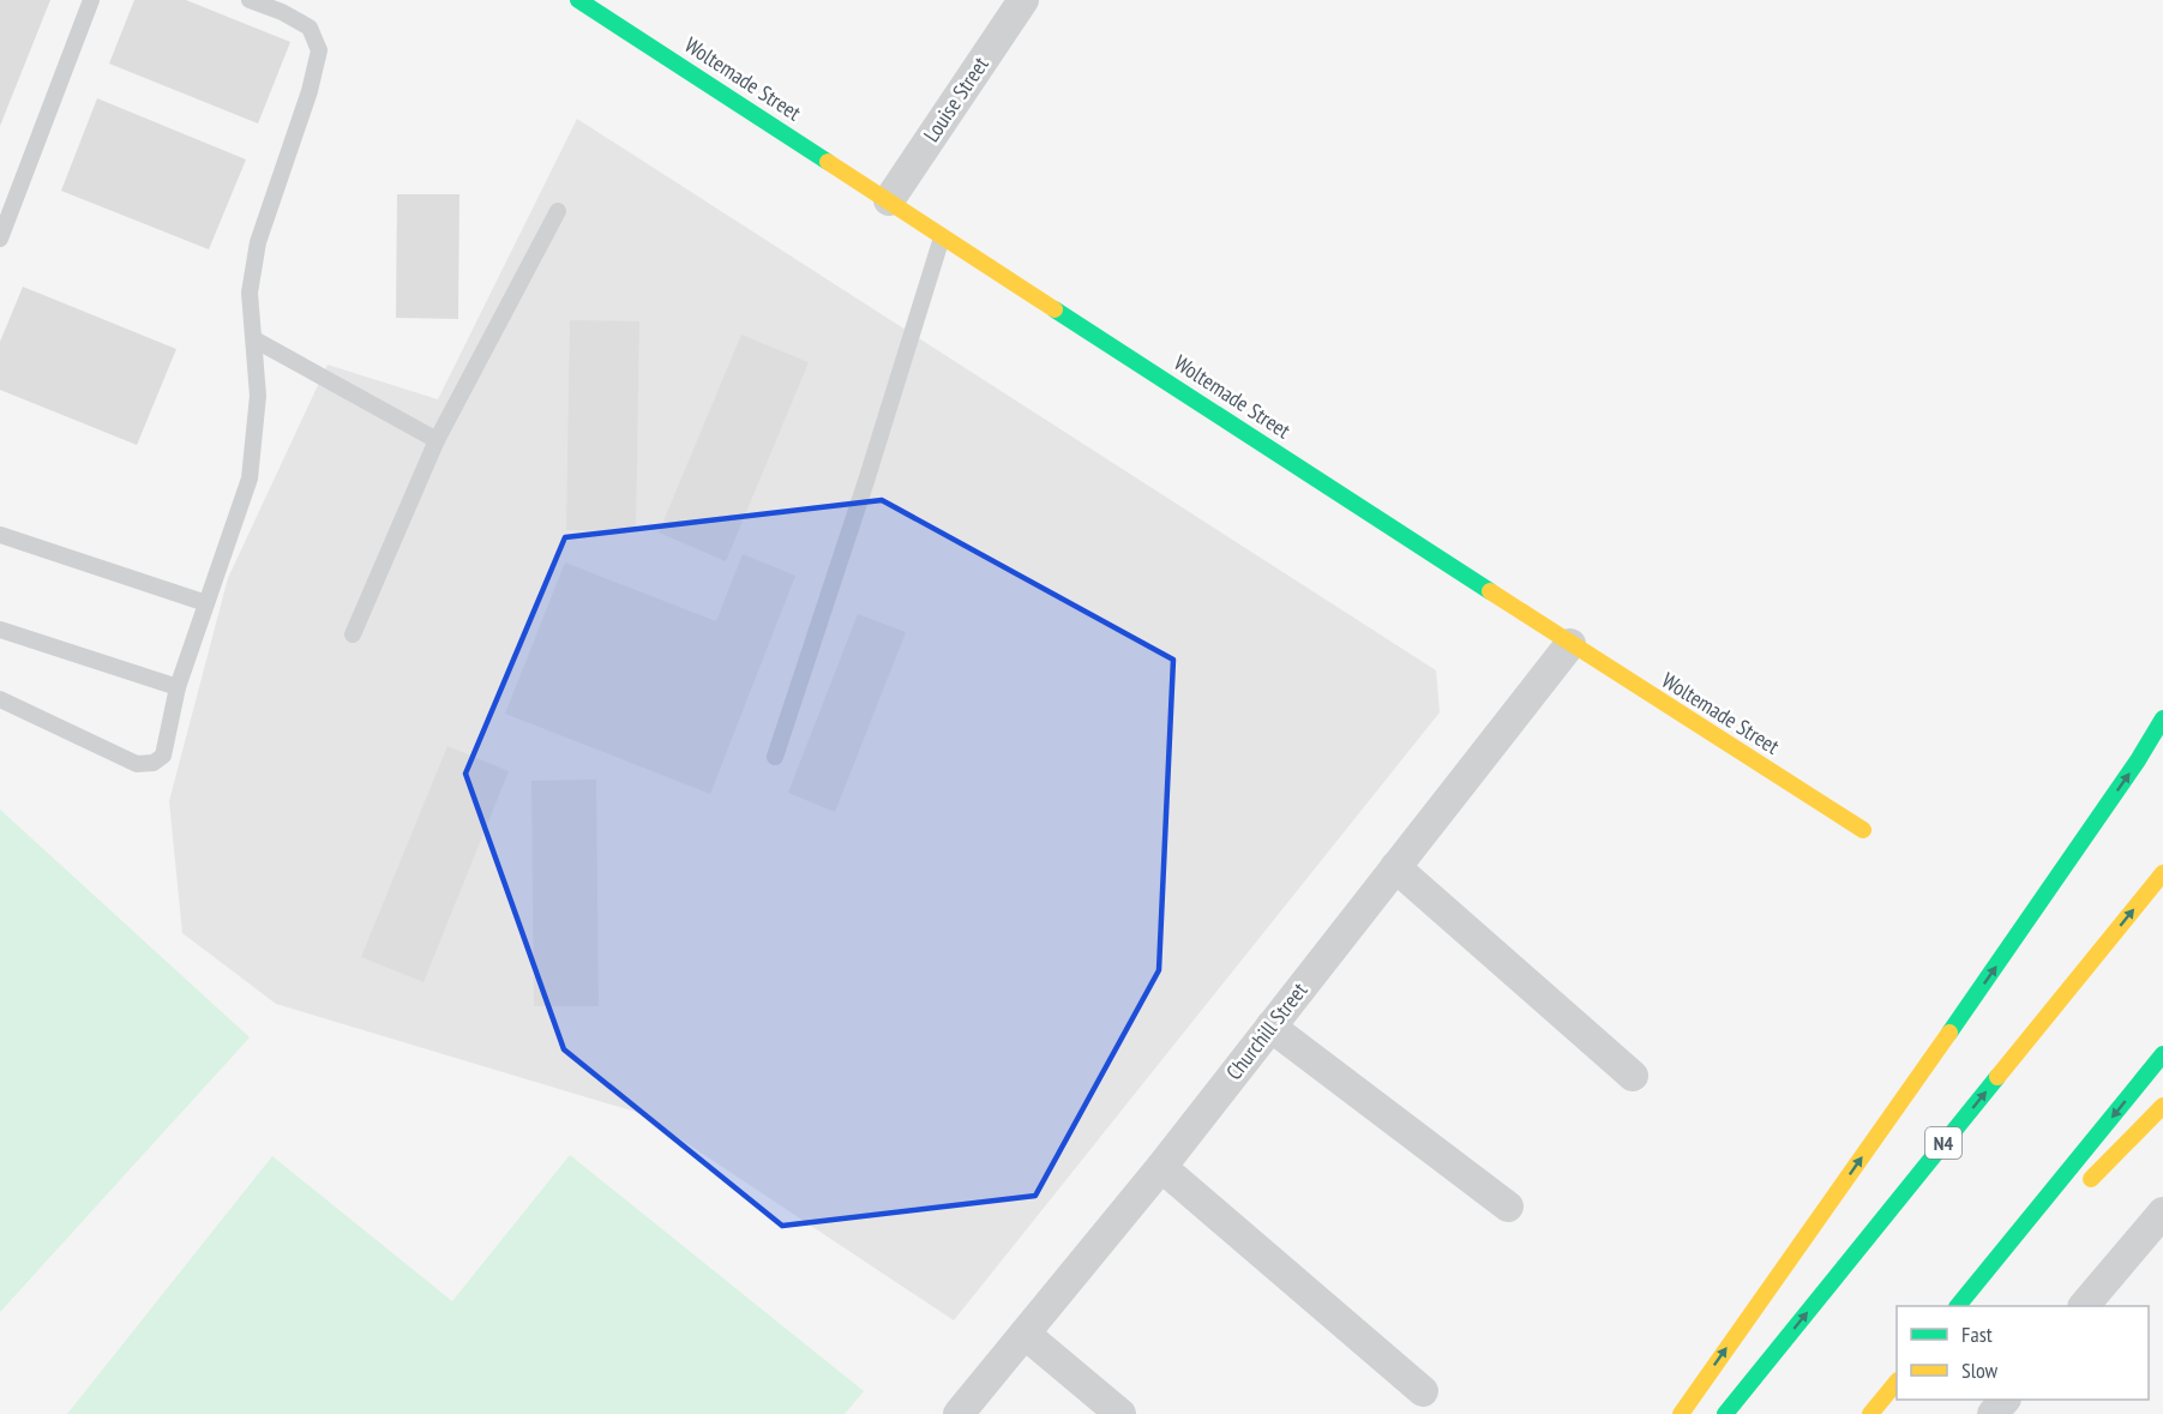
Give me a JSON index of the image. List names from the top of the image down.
{
  "streets": {
    "main road": ["Woltemade Street", "N4"],
    "street": ["Louise Street", "Churchill Street"]
  },
  "crossings": [
    ["Woltemade Street", "Louise Street"],
    ["Woltemade Street", "Churchill Street"]
  ],
  "legend": ["Fast", "Slow"]
}
